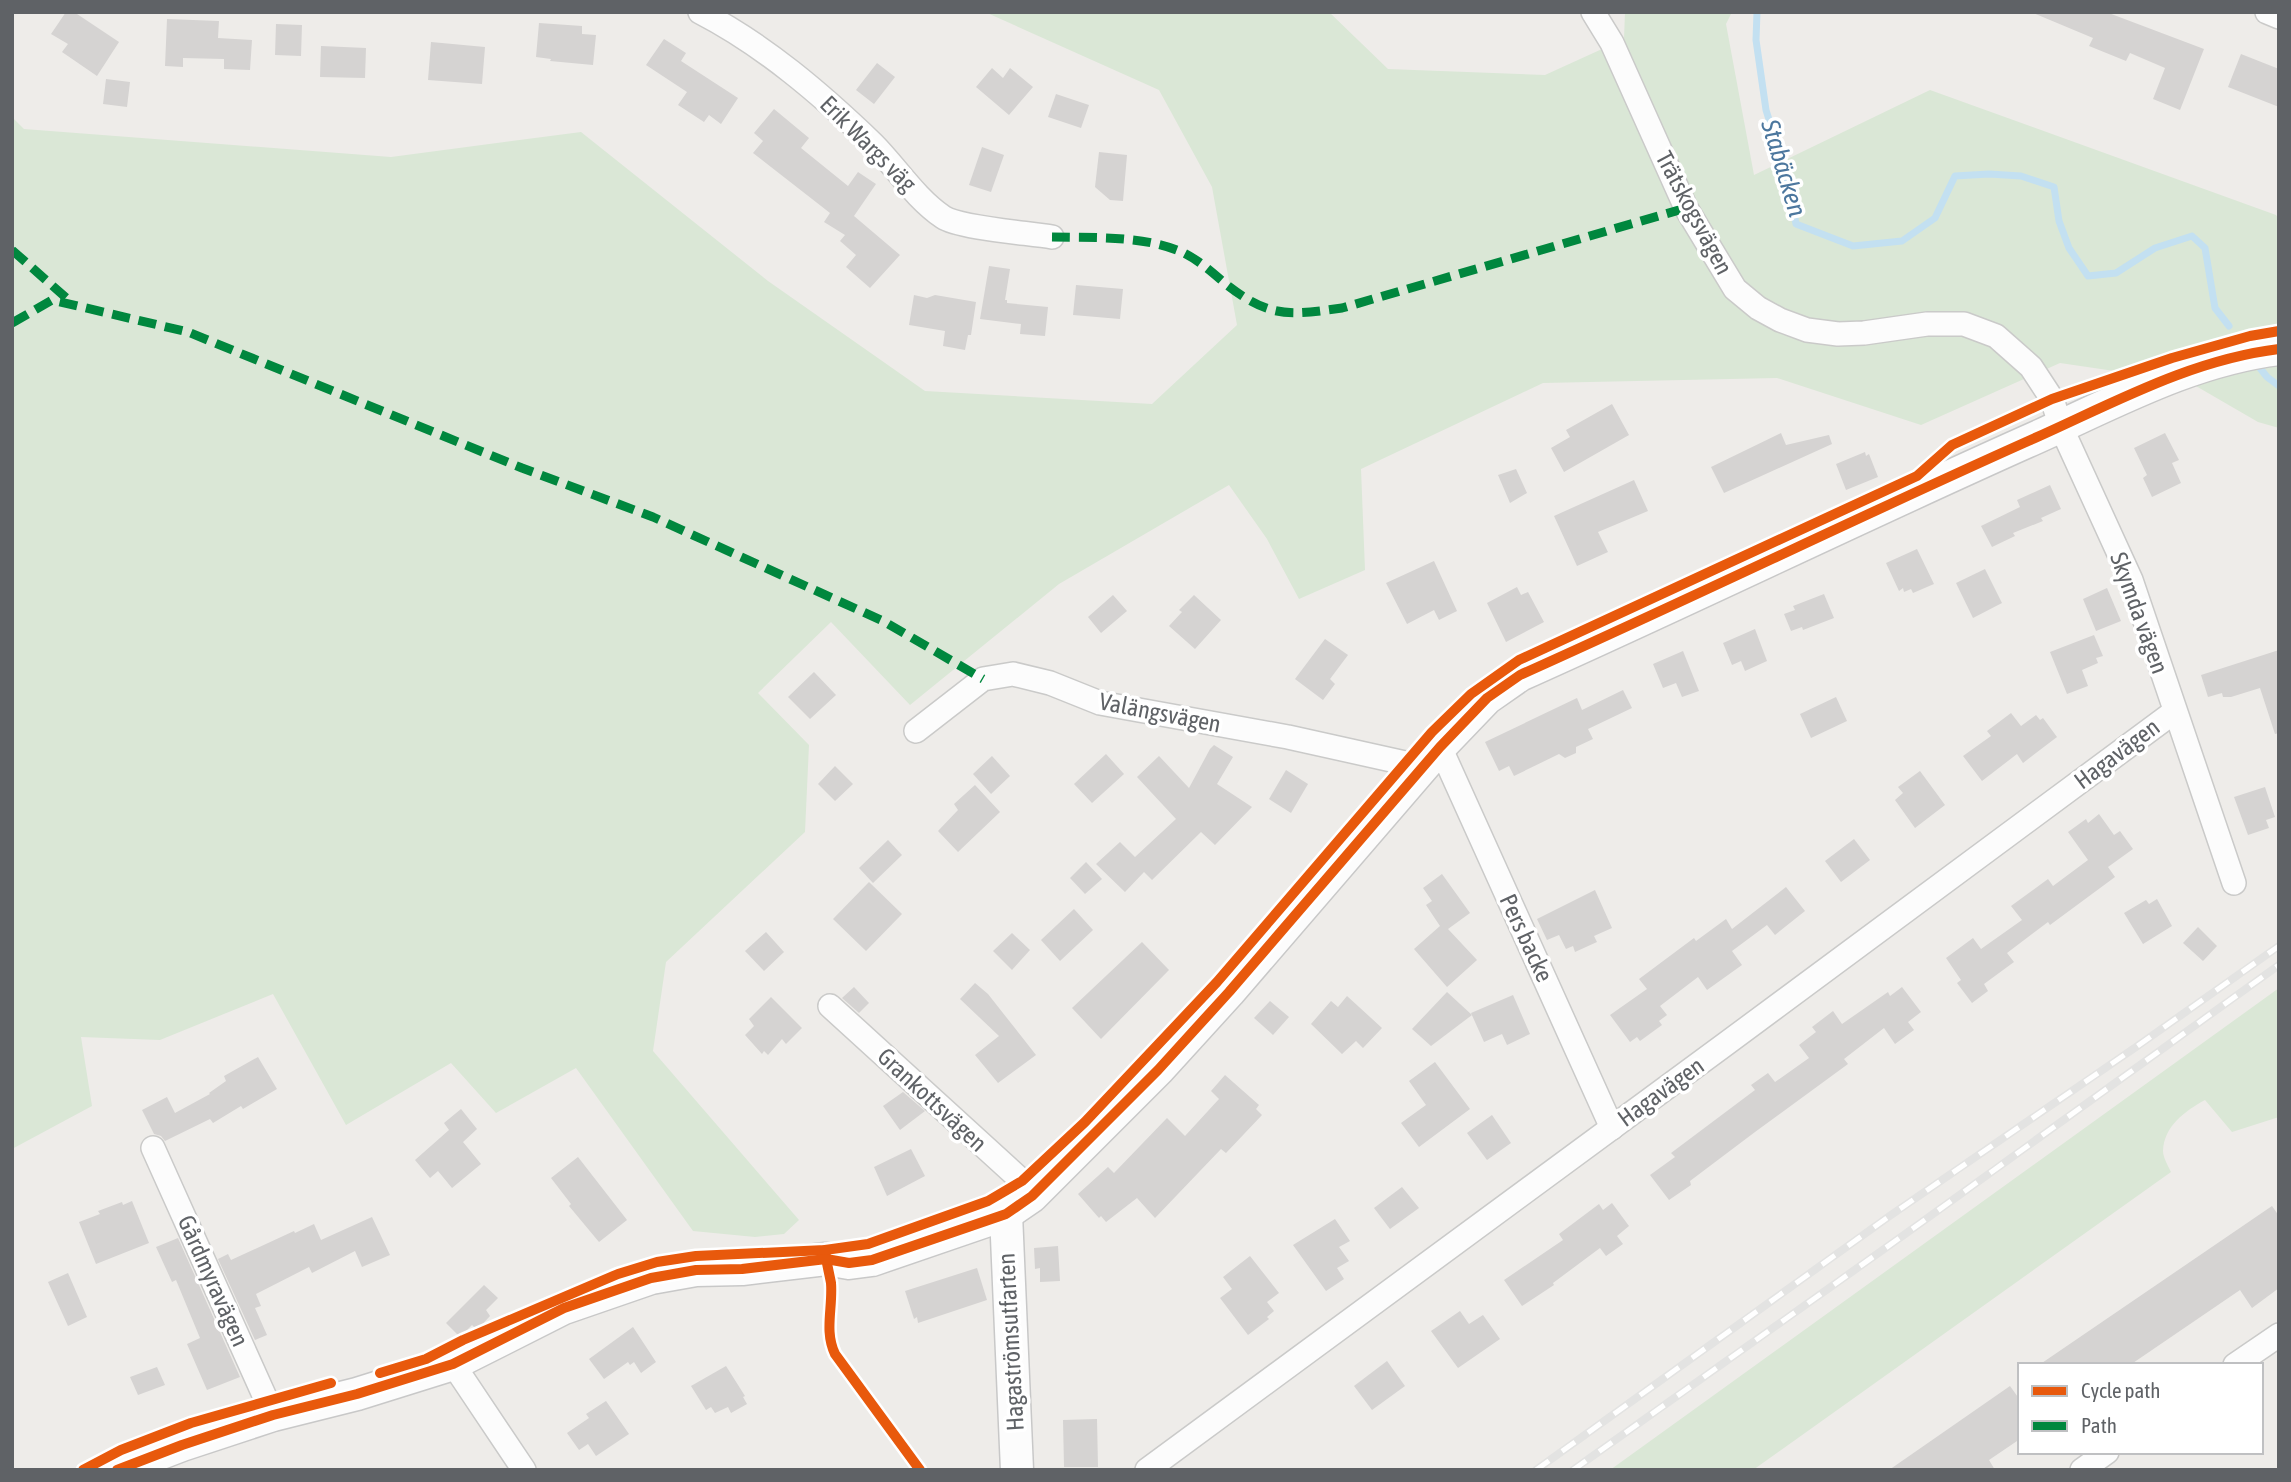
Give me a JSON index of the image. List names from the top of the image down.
{
  "streets": {
    "street": [
      "Erik Wargs väg",
      "Trätskogsvägen",
      "Skymda vägen",
      "Valängsvägen",
      "Hagavägen",
      "Pers backe",
      "Grankottsvägen",
      "Gårdmyravägen",
      "Hagaströmsutfarten"
    ]
  },
  "crossings": [
    ["Trätskogsvägen", "Skymda vägen"],
    ["Skymda vägen", "Hagavägen"],
    ["Valängsvägen", "Pers backe"],
    ["Hagavägen", "Pers backe"]
  ],
  "water": ["Stabäcken"],
  "legend": ["Cycle path", "Path"]
}
